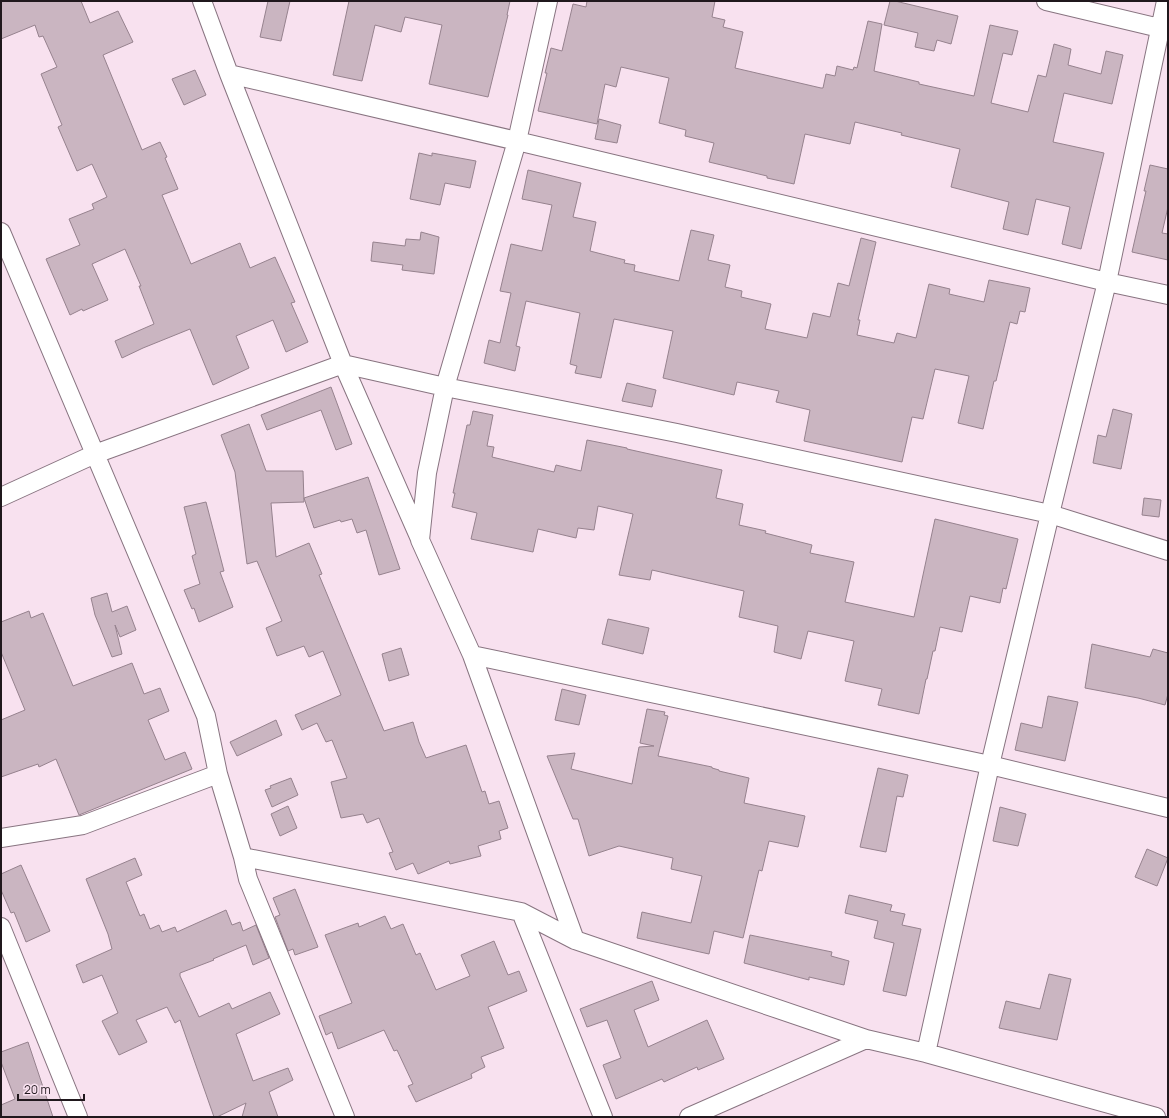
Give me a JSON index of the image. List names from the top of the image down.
{
  "scale_bar": "20 m"
}
